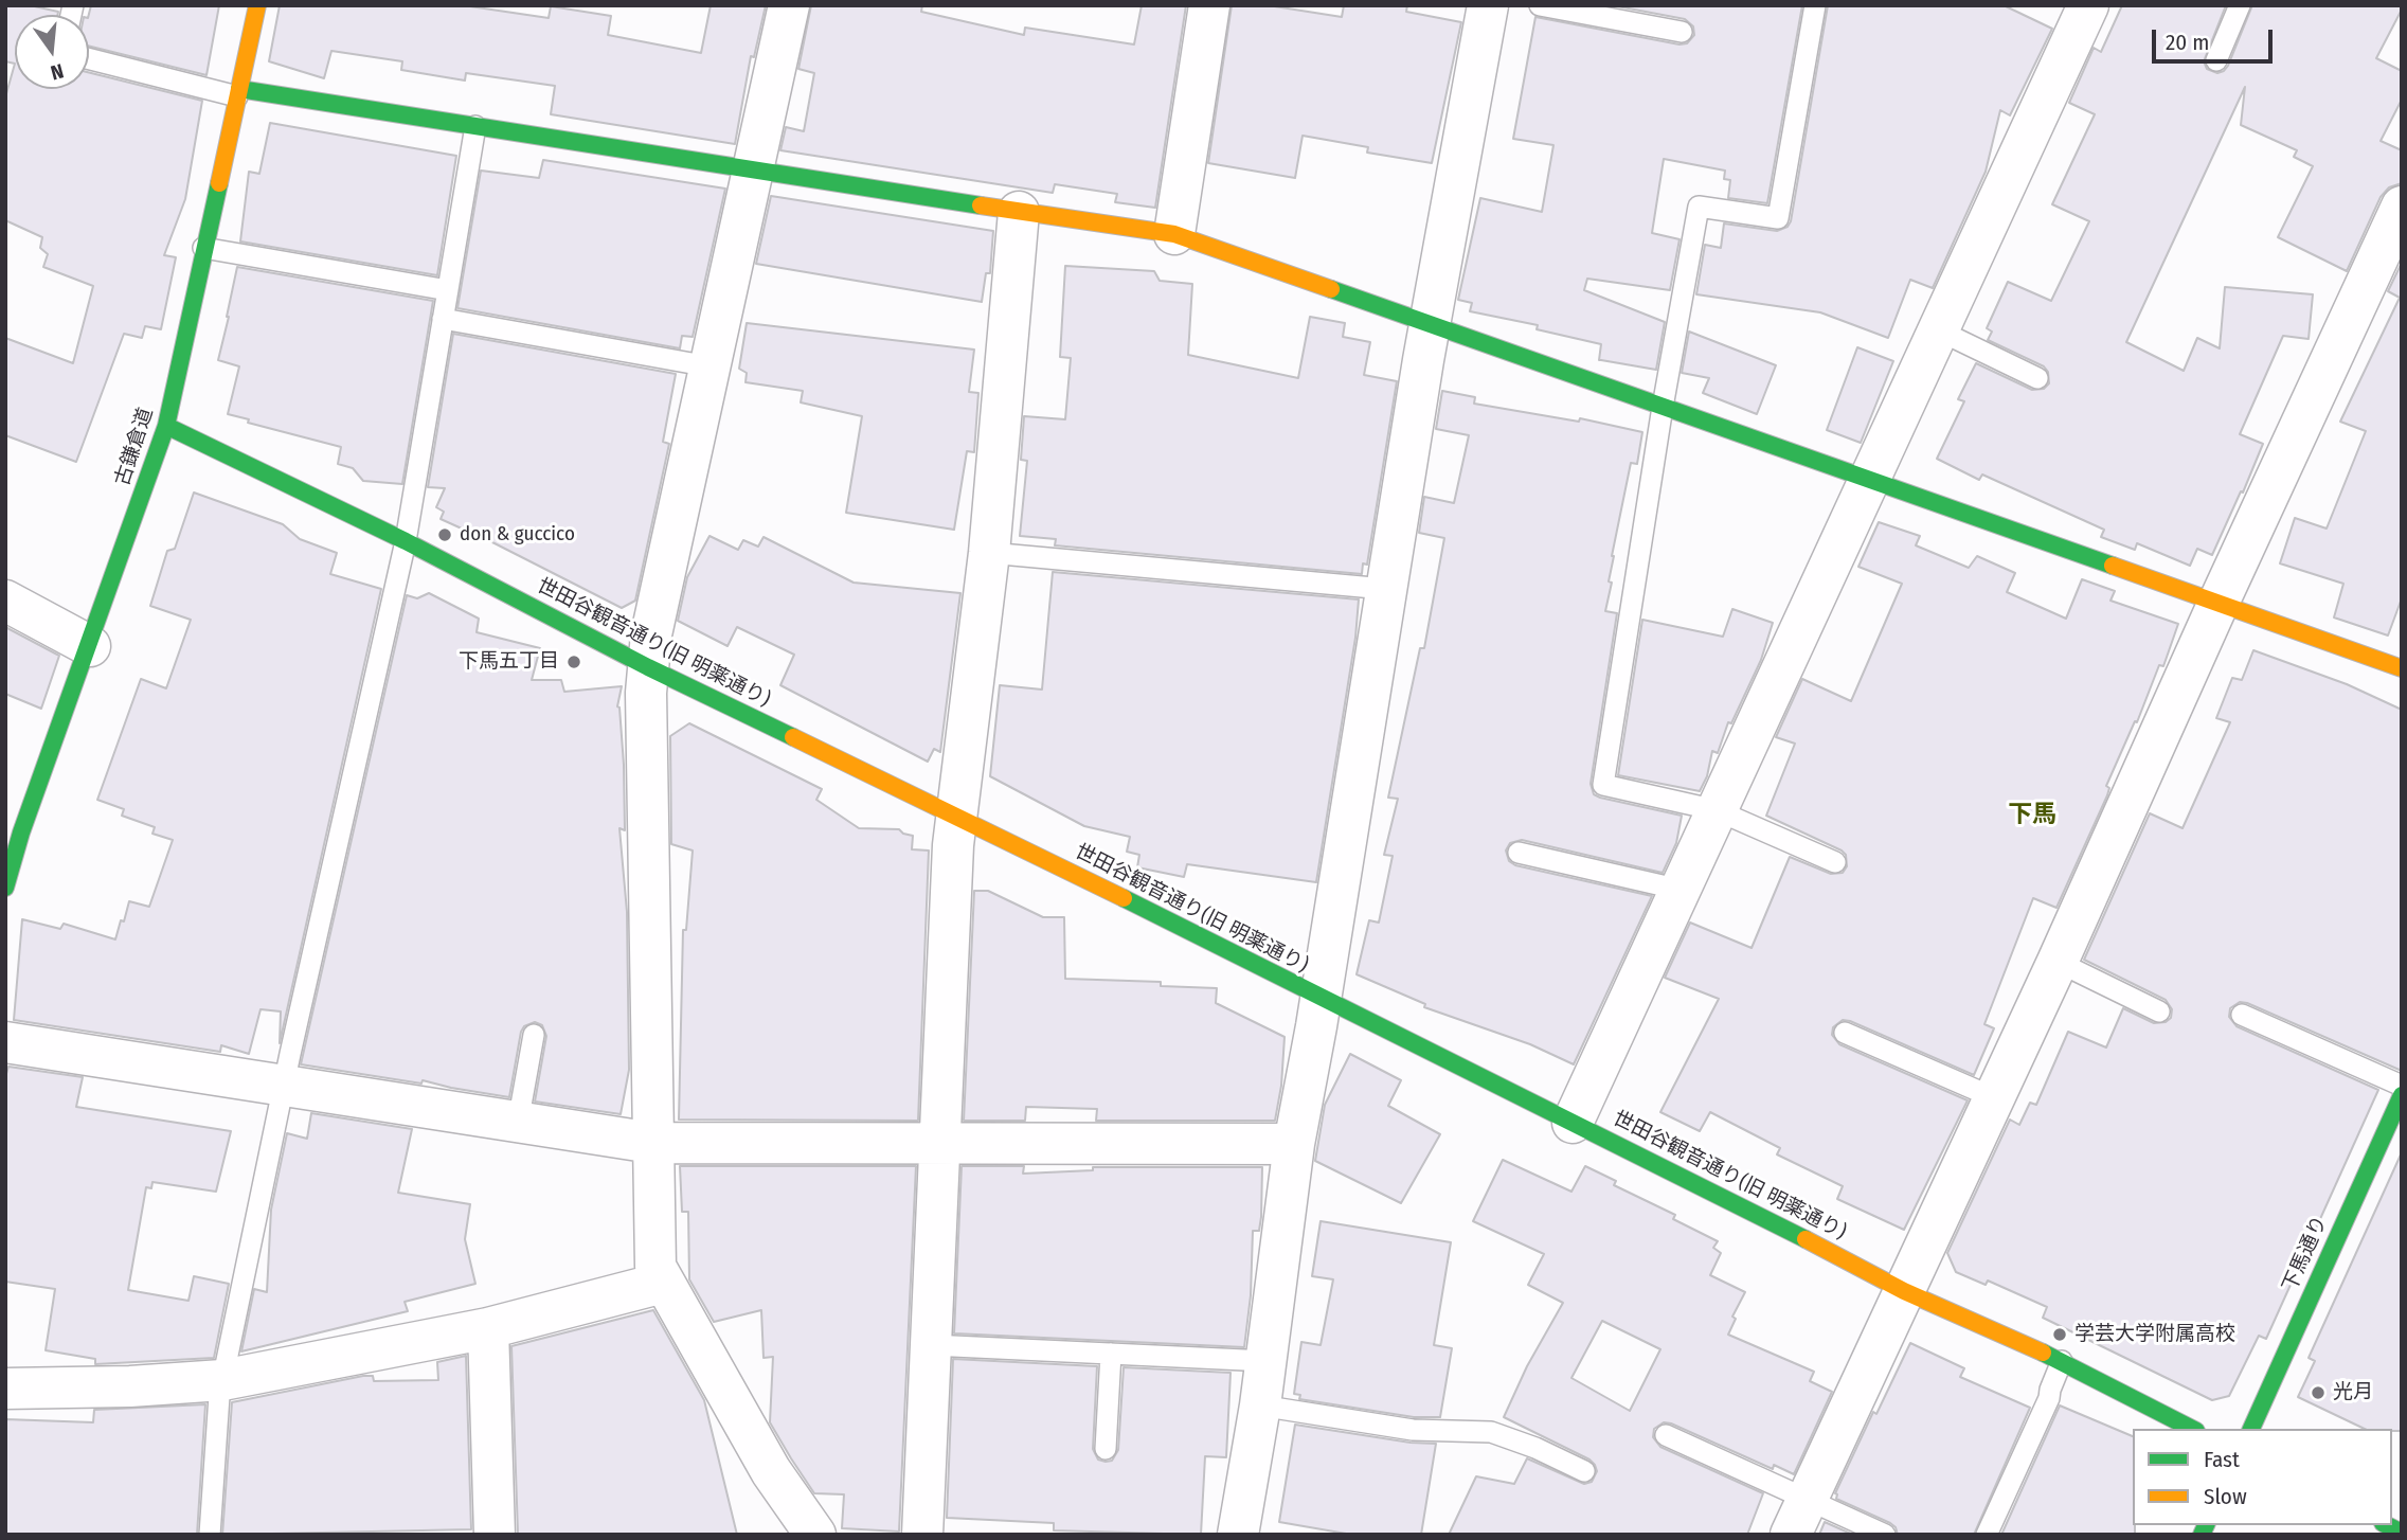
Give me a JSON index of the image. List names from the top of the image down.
{
  "streets": {
    "street": ["古鎌倉道", "世田谷観音通り(旧 明薬通り)", "下馬通り"]
  },
  "crossings": [
    ["古鎌倉道", "世田谷観音通り(旧 明薬通り)"]
  ],
  "districts": ["下馬"],
  "places": [
    "don & guccico",
    "下馬五丁目",
    "学芸大学附属高校",
    "光月"
  ],
  "legend": ["Fast", "Slow"],
  "scale_bar": "20 m",
  "north": "bottom"
}
